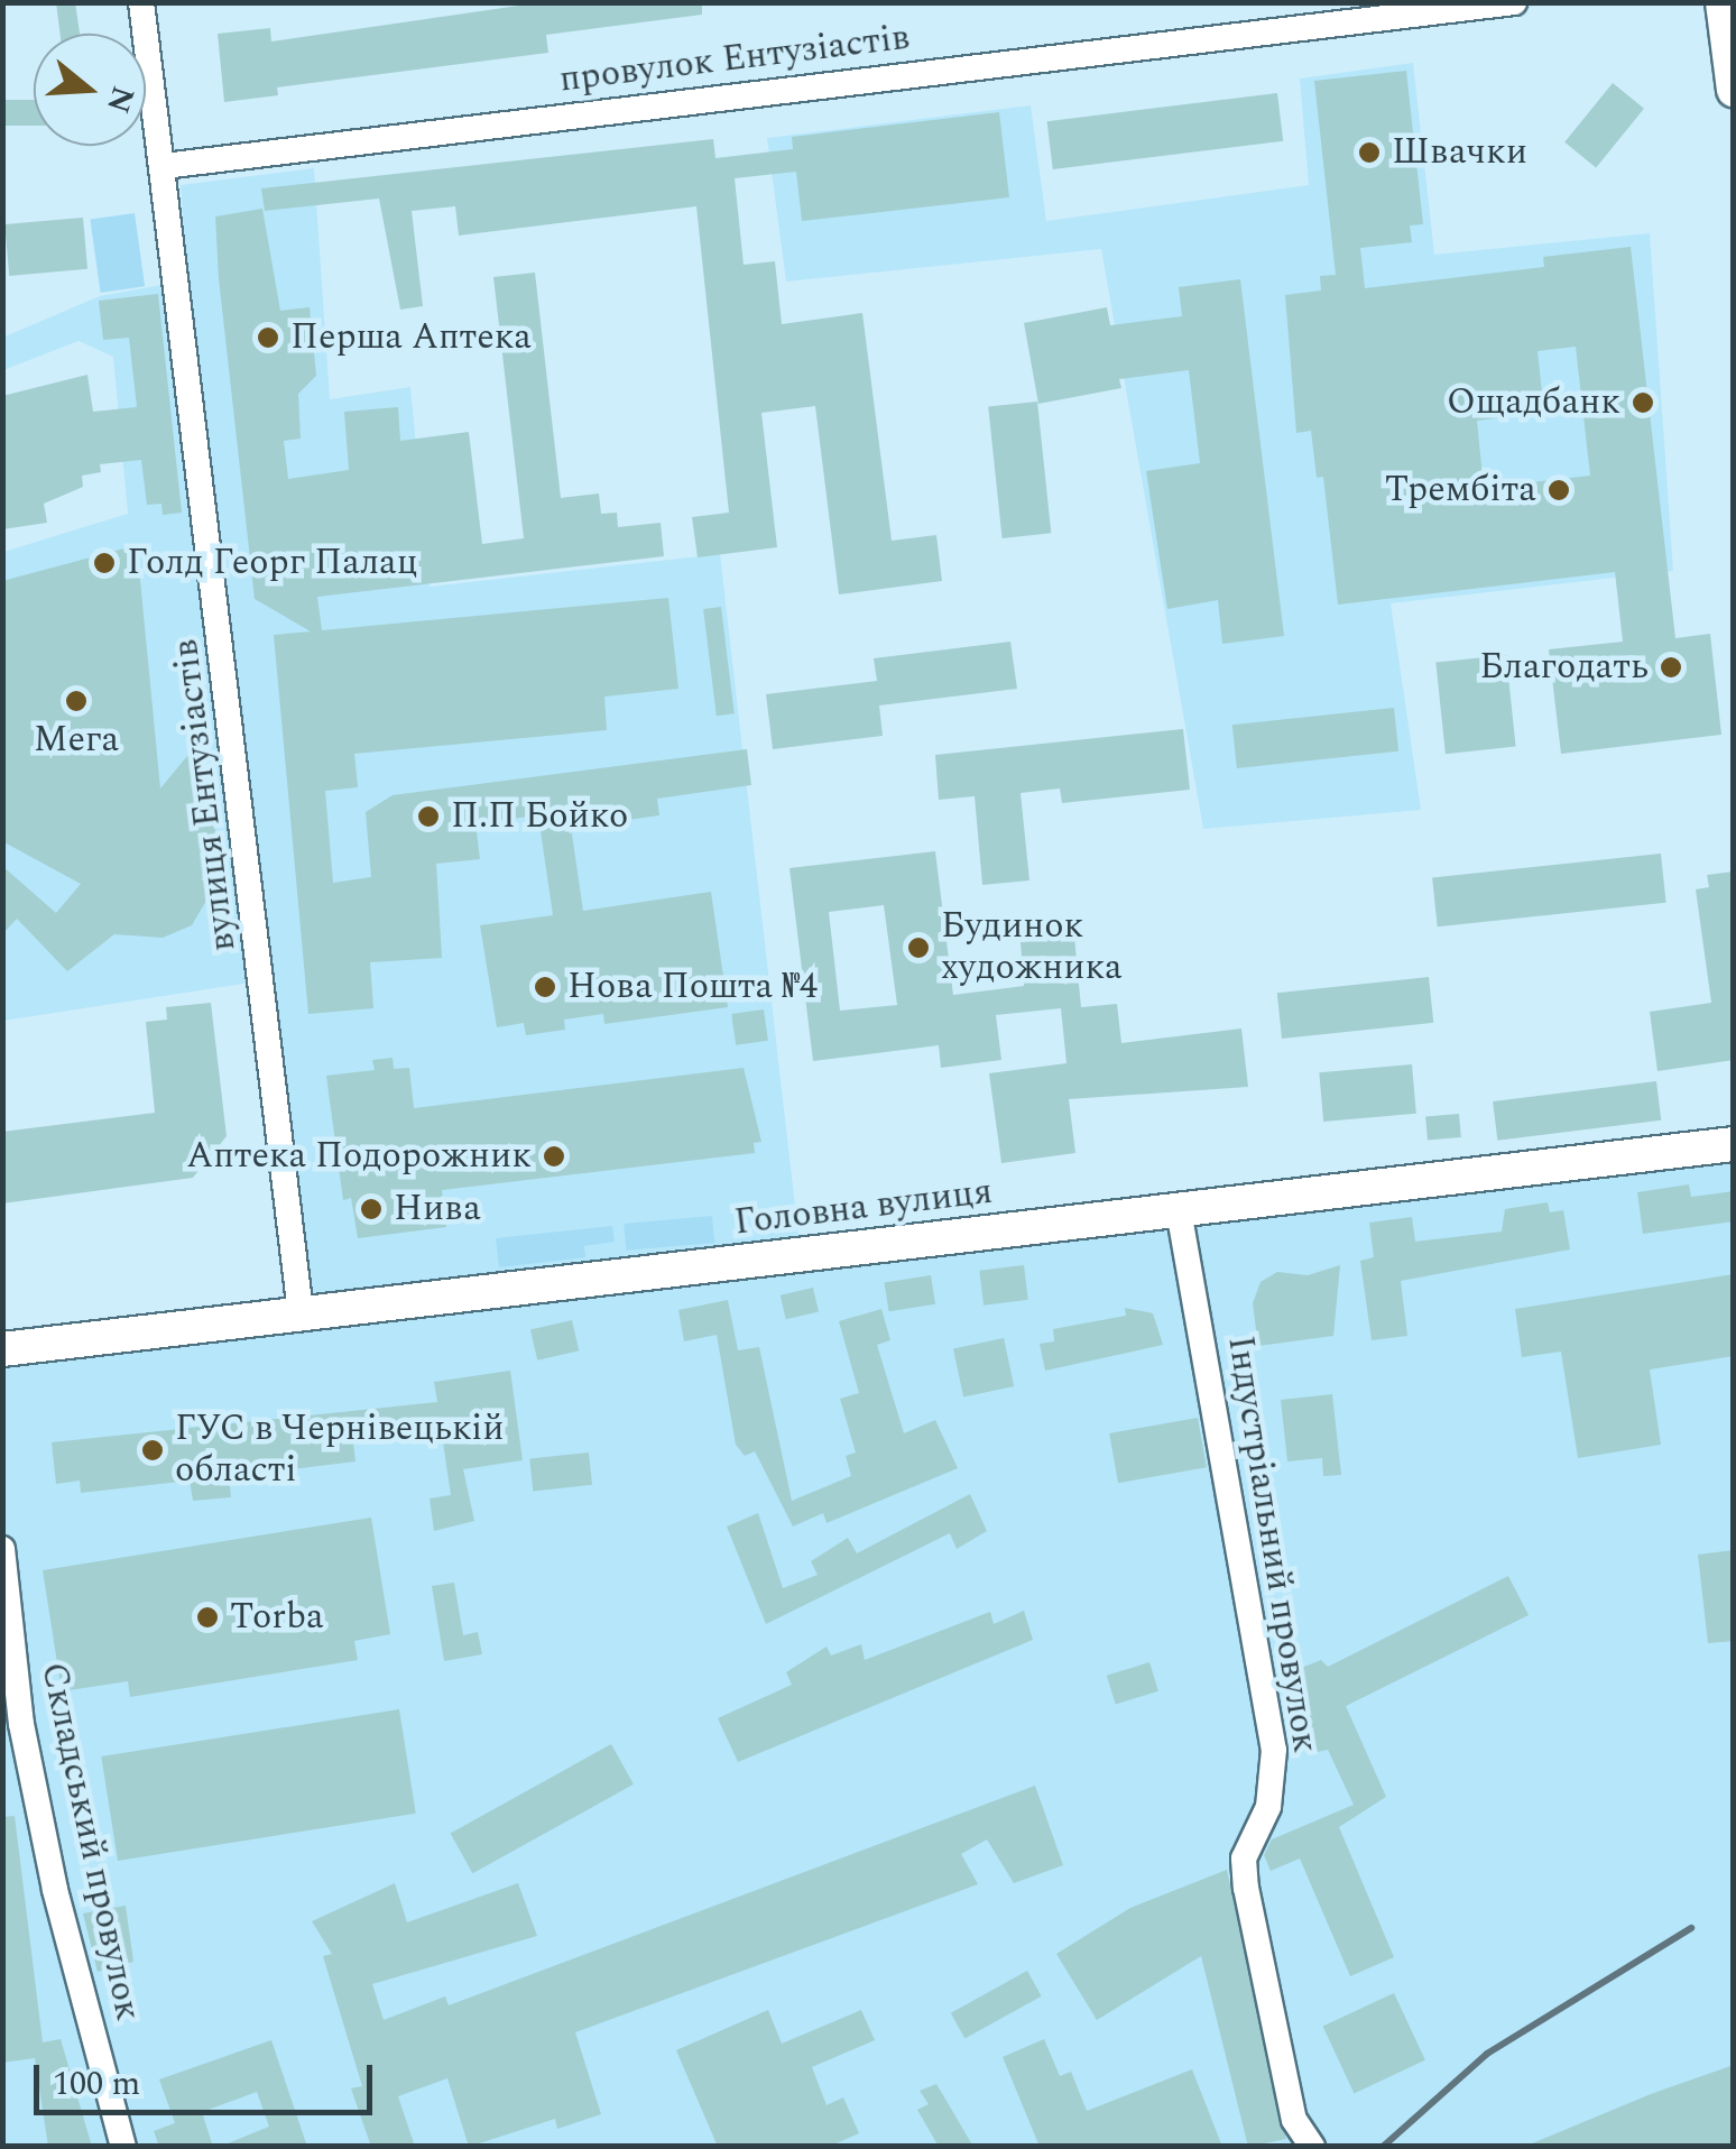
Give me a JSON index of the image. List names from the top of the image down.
{
  "streets": {
    "main road": ["Головна вулиця"],
    "street": [
      "провулок Ентузіастів",
      "вулиця Ентузіастів",
      "Індустріальний провулок",
      "Складський провулок"
    ]
  },
  "crossings": [
    ["провулок Ентузіастів", "вулиця Ентузіастів"],
    ["вулиця Ентузіастів", "Головна вулиця"],
    ["Головна вулиця", "Індустріальний провулок"]
  ],
  "places": [
    "Швачки",
    "Перша Аптека",
    "Ощадбанк",
    "Трембіта",
    "Голд Георг Палац",
    "Благодать",
    "Мега",
    "П.П Бойко",
    "Будинок художника",
    "Нова Пошта №4",
    "Аптека Подорожник",
    "Нива",
    "ГУС в Чернівецькій області",
    "Torba"
  ],
  "scale_bar": "100 m",
  "north": "right"
}
